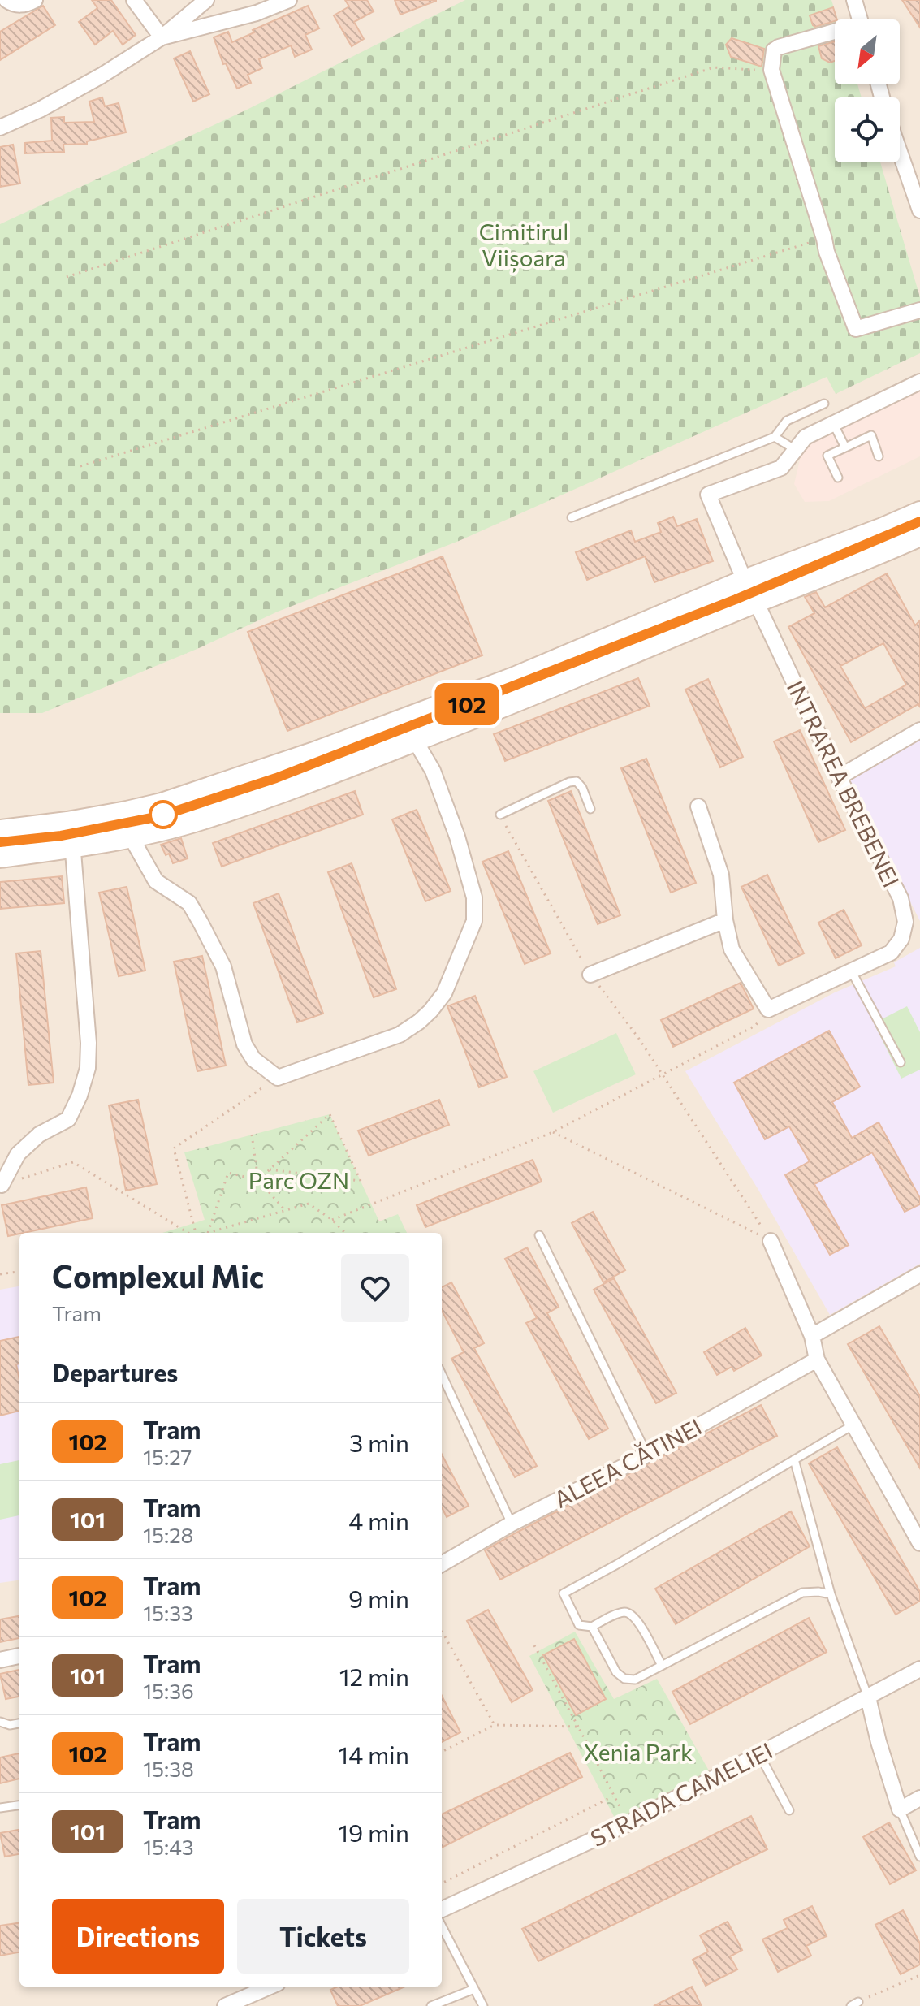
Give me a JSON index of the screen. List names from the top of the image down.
{
  "streets": {
    "street": ["INTRAREA BREBENEI", "ALEEA CĂTINEI", "STRADA CAMELIEI"]
  },
  "parks": ["Cimitirul Viișoara", "Parc OZN", "Xenia Park"],
  "lines": ["tram line 102"],
  "north": "bottom left",
  "page": {
    "on_map": "102",
    "heading": [
      ["Complexul Mic", "Tram"],
      "Departures"
    ],
    "list": [
      {
        "mark": "102",
        "name": "Tram",
        "note": "15:27",
        "value": "3 min"
      },
      {
        "mark": "101",
        "name": "Tram",
        "note": "15:28",
        "value": "4 min"
      },
      {
        "mark": "102",
        "name": "Tram",
        "note": "15:33",
        "value": "9 min"
      },
      {
        "mark": "101",
        "name": "Tram",
        "note": "15:36",
        "value": "12 min"
      },
      {
        "mark": "102",
        "name": "Tram",
        "note": "15:38",
        "value": "14 min"
      },
      {
        "mark": "101",
        "name": "Tram",
        "note": "15:43",
        "value": "19 min"
      }
    ],
    "buttons": ["Directions", "Tickets"]
  }
}
